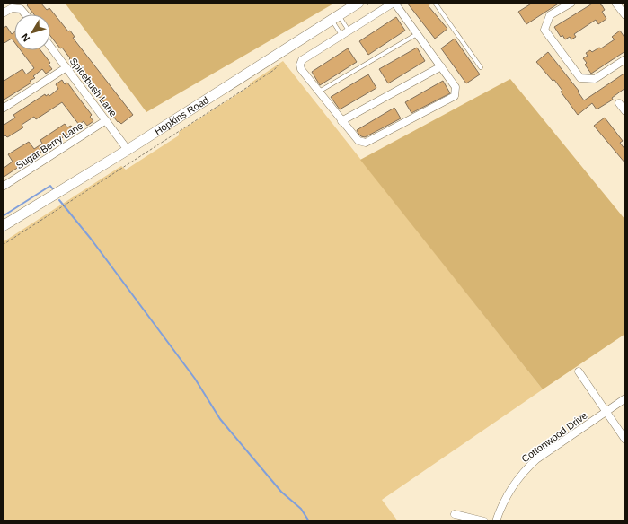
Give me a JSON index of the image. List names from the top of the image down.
{
  "streets": {
    "street": [
      "Spicebush Lane",
      "Hopkins Road",
      "Sugar Berry Lane",
      "Cottonwood Drive"
    ]
  },
  "crossings": [
    ["Spicebush Lane", "Hopkins Road"],
    ["Spicebush Lane", "Sugar Berry Lane"]
  ],
  "north": "bottom left"
}
